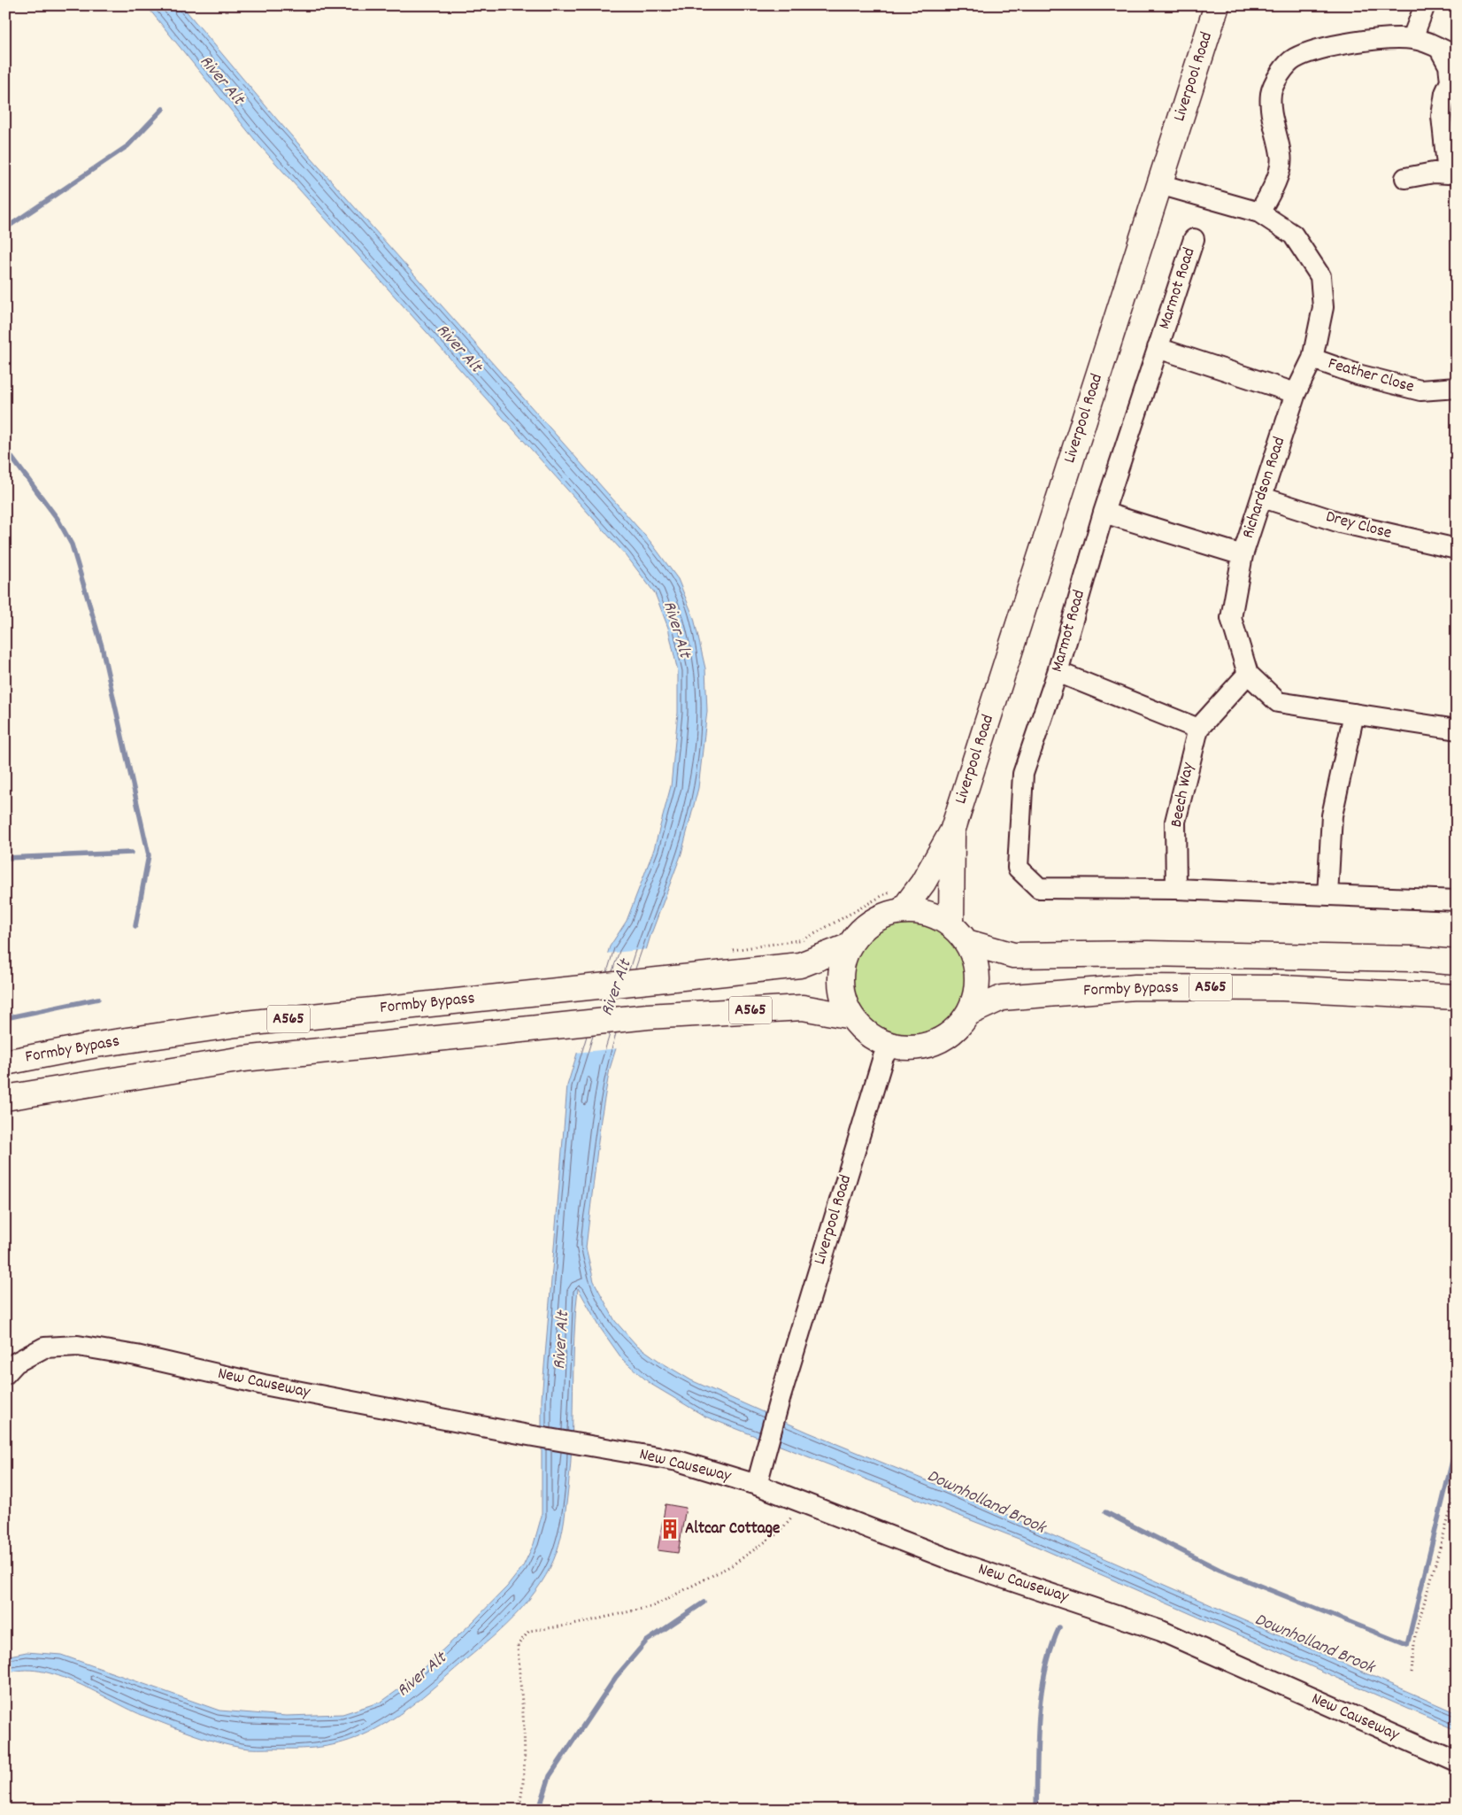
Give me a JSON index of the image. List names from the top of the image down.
{
  "streets": {
    "main road": ["Liverpool Road", "A565", "Formby Bypass"],
    "street": [
      "Marmot Road",
      "Feather Close",
      "Richardson Road",
      "Drey Close",
      "Beech Way",
      "New Causeway"
    ]
  },
  "crossings": [
    ["Liverpool Road", "Richardson Road"],
    ["Liverpool Road", "A565"],
    ["Liverpool Road", "Formby Bypass"],
    ["Liverpool Road", "New Causeway"],
    ["Marmot Road", "Beech Way"],
    ["Feather Close", "Richardson Road"],
    ["Richardson Road", "Drey Close"],
    ["Richardson Road", "Beech Way"],
    ["A565", "Formby Bypass"]
  ],
  "water": ["River Alt", "Downholland Brook"],
  "places": {
    "building": ["Altcar Cottage"]
  }
}
